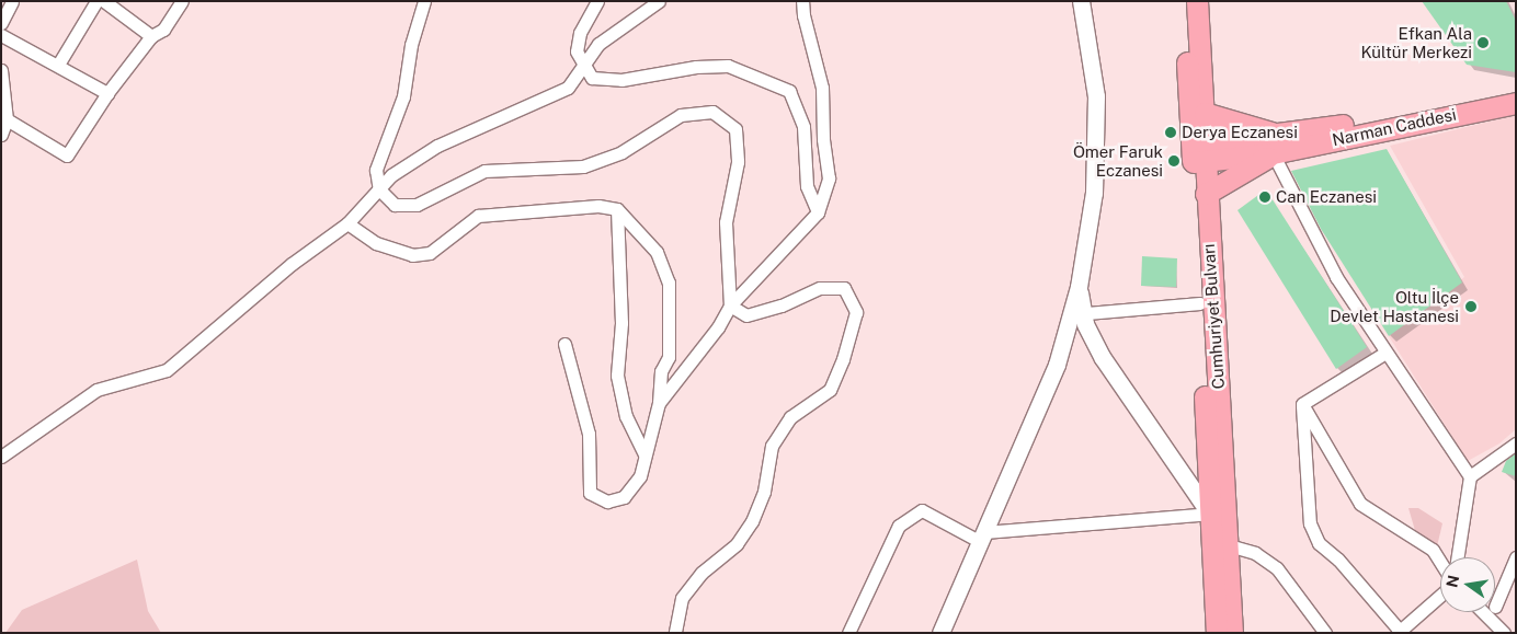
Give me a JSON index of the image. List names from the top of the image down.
{
  "streets": {
    "main road": ["Narman Caddesi", "Cumhuriyet Bulvarı"]
  },
  "crossings": [
    ["Narman Caddesi", "Cumhuriyet Bulvarı"]
  ],
  "places": [
    "Efkan Ala Kültür Merkezi",
    "Derya Eczanesi",
    "Ömer Faruk Eczanesi",
    "Can Eczanesi",
    "Oltu İlçe Devlet Hastanesi"
  ],
  "north": "left"
}
